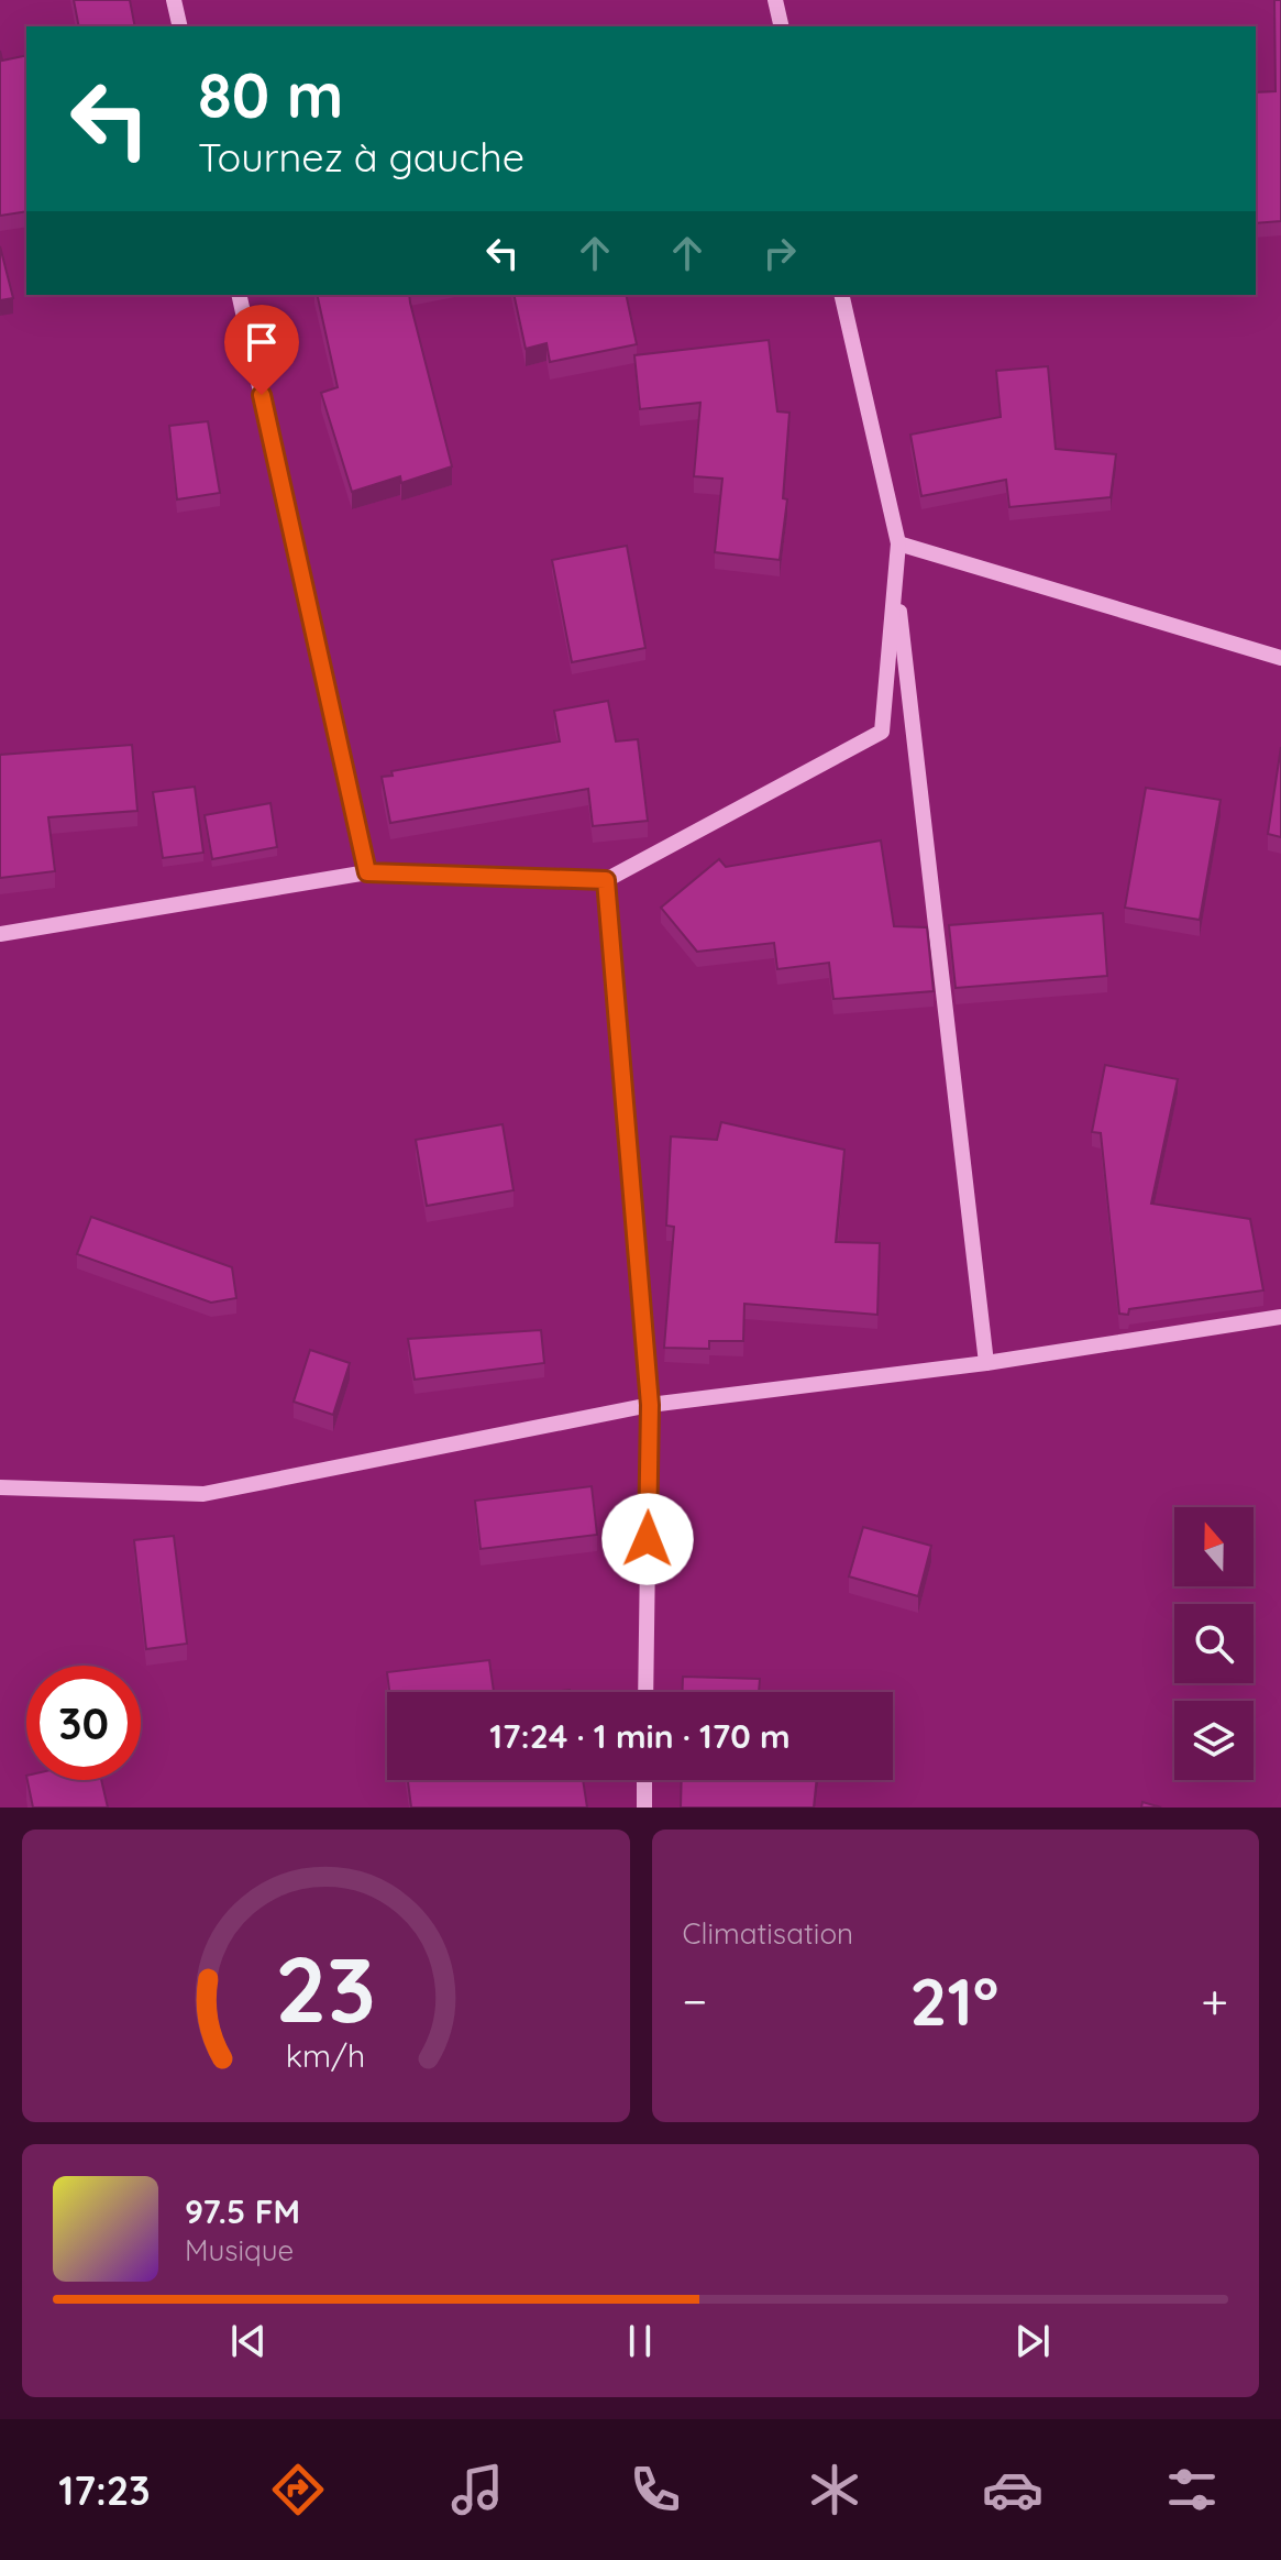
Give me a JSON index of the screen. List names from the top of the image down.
{
  "north": "top",
  "page": {
    "turn": ["80 m", "Tournez à gauche"],
    "limit": "30",
    "trip": "17:24 · 1 min · 170 m",
    "tile": "Climatisation",
    "heat": ["−", "21°", "+"],
    "song": ["97.5 FM", "Musique"],
    "tabs": "17:23",
    "gauge": ["23", "km/h"]
  }
}
